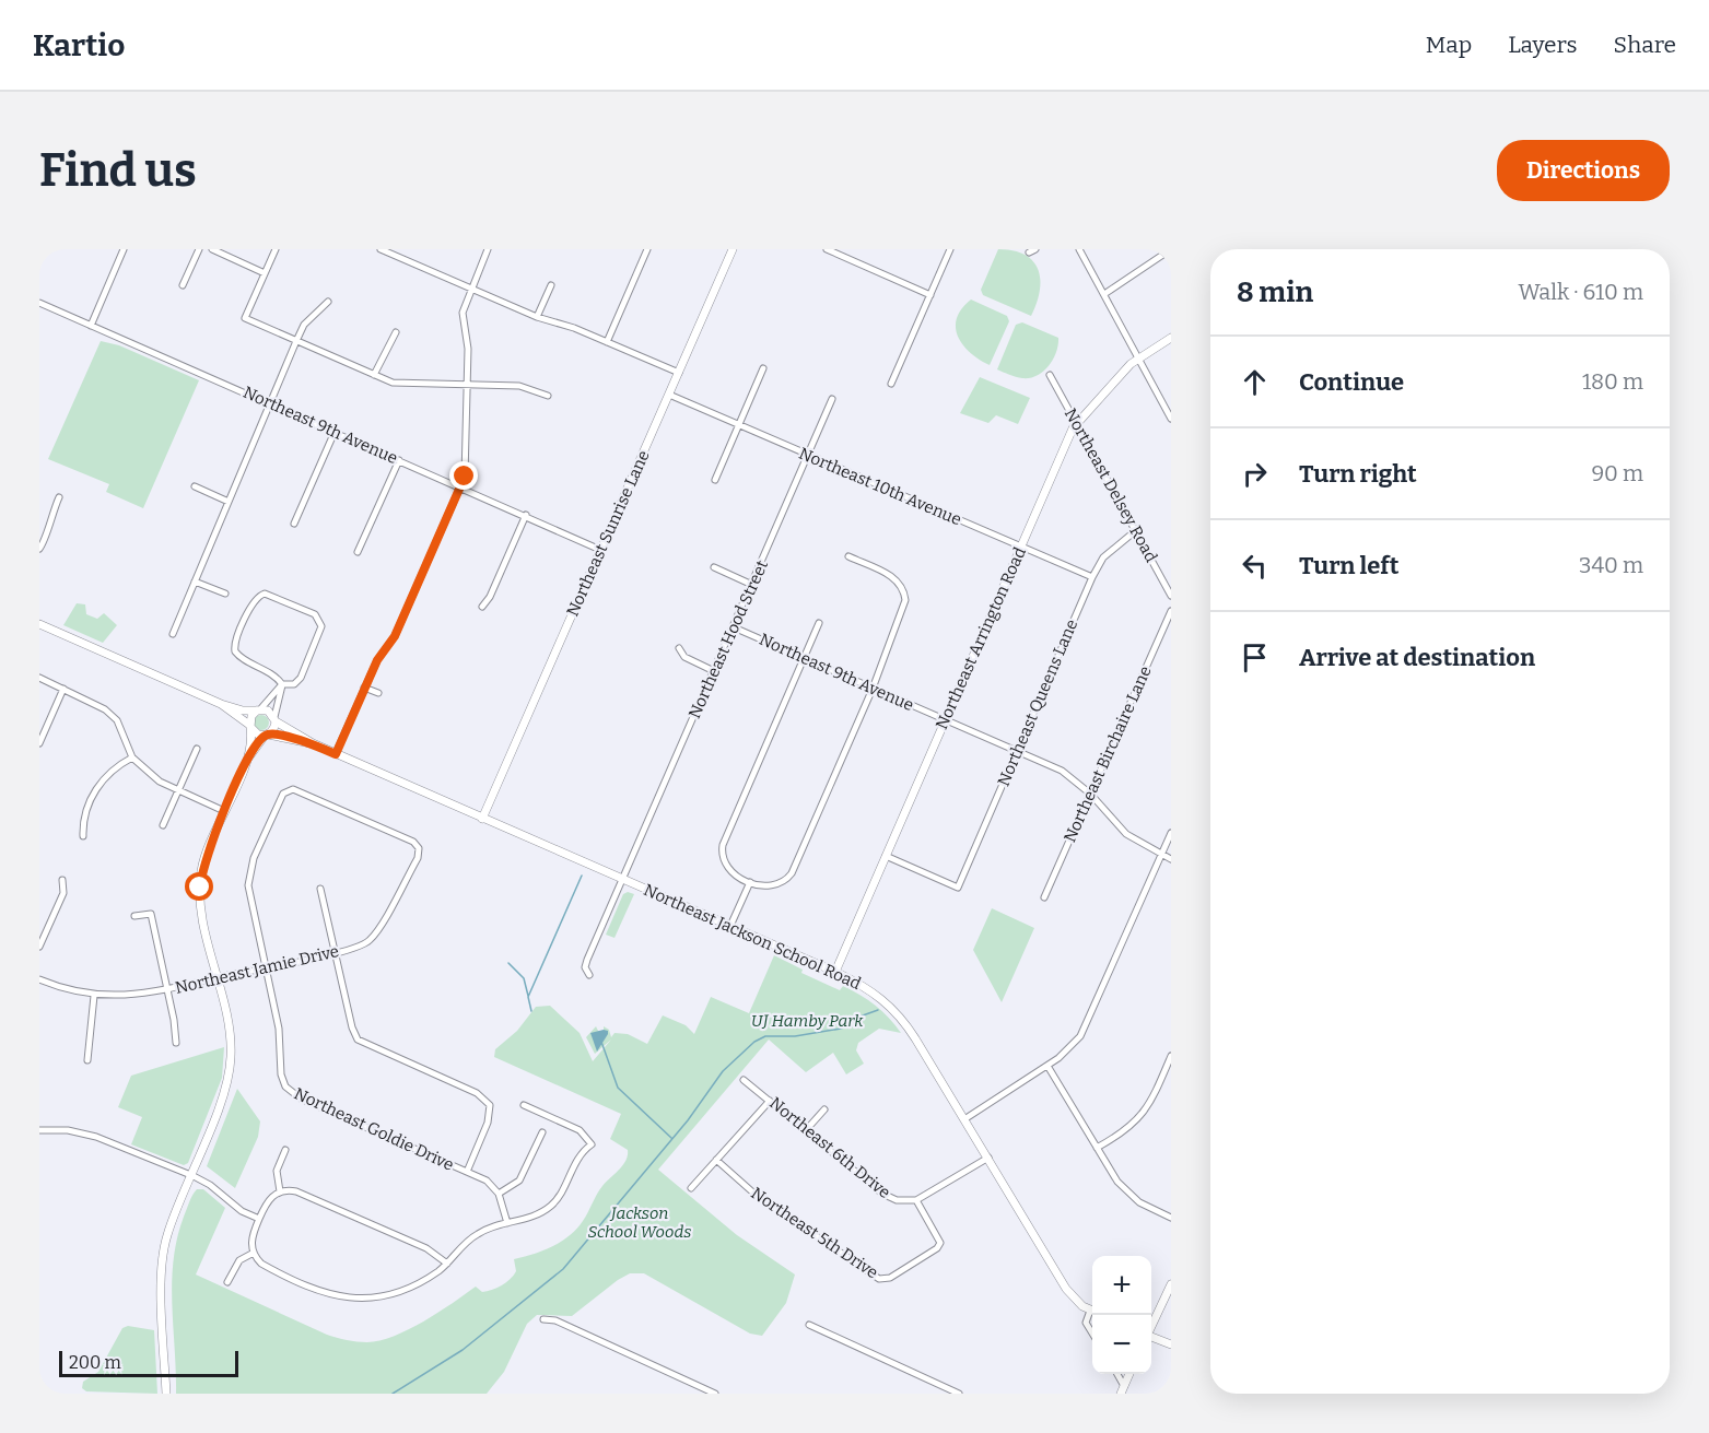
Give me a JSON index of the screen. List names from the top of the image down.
{
  "streets": {
    "street": [
      "Northeast 9th Avenue",
      "Northeast Delsey Road",
      "Northeast 10th Avenue",
      "Northeast Sunrise Lane",
      "Northeast Arrington Road",
      "Northeast Hood Street",
      "Northeast Queens Lane",
      "Northeast Birchaire Lane",
      "Northeast Jackson School Road",
      "Northeast Jamie Drive",
      "Northeast Goldie Drive",
      "Northeast 6th Drive",
      "Northeast 5th Drive"
    ]
  },
  "crossings": [
    ["Northeast 9th Avenue", "Northeast Sunrise Lane"],
    ["Northeast 9th Avenue", "Northeast Arrington Road"],
    ["Northeast 9th Avenue", "Northeast Hood Street"],
    ["Northeast 9th Avenue", "Northeast Queens Lane"],
    ["Northeast 9th Avenue", "Northeast Birchaire Lane"],
    ["Northeast Delsey Road", "Northeast Arrington Road"],
    ["Northeast Delsey Road", "Northeast Queens Lane"],
    ["Northeast 10th Avenue", "Northeast Sunrise Lane"],
    ["Northeast 10th Avenue", "Northeast Arrington Road"],
    ["Northeast 10th Avenue", "Northeast Hood Street"],
    ["Northeast 10th Avenue", "Northeast Queens Lane"],
    ["Northeast Sunrise Lane", "Northeast Jackson School Road"],
    ["Northeast Arrington Road", "Northeast Queens Lane"],
    ["Northeast Arrington Road", "Northeast Jackson School Road"],
    ["Northeast Hood Street", "Northeast Jackson School Road"],
    ["Northeast Jamie Drive", "Northeast Goldie Drive"],
    ["Northeast 6th Drive", "Northeast 5th Drive"]
  ],
  "parks": ["UJ Hamby Park", "Jackson School Woods"],
  "scale_bar": "200 m",
  "page": {
    "header": "Kartio",
    "nav": ["Map", "Layers", "Share"],
    "buttons": "Directions",
    "title": "Find us",
    "heading": ["8 min", "Walk · 610 m"],
    "list": [
      ["Continue", "180 m"],
      ["Turn right", "90 m"],
      ["Turn left", "340 m"],
      "Arrive at destination"
    ],
    "map_buttons": ["+", "−"],
    "scale": "200 m"
  }
}
